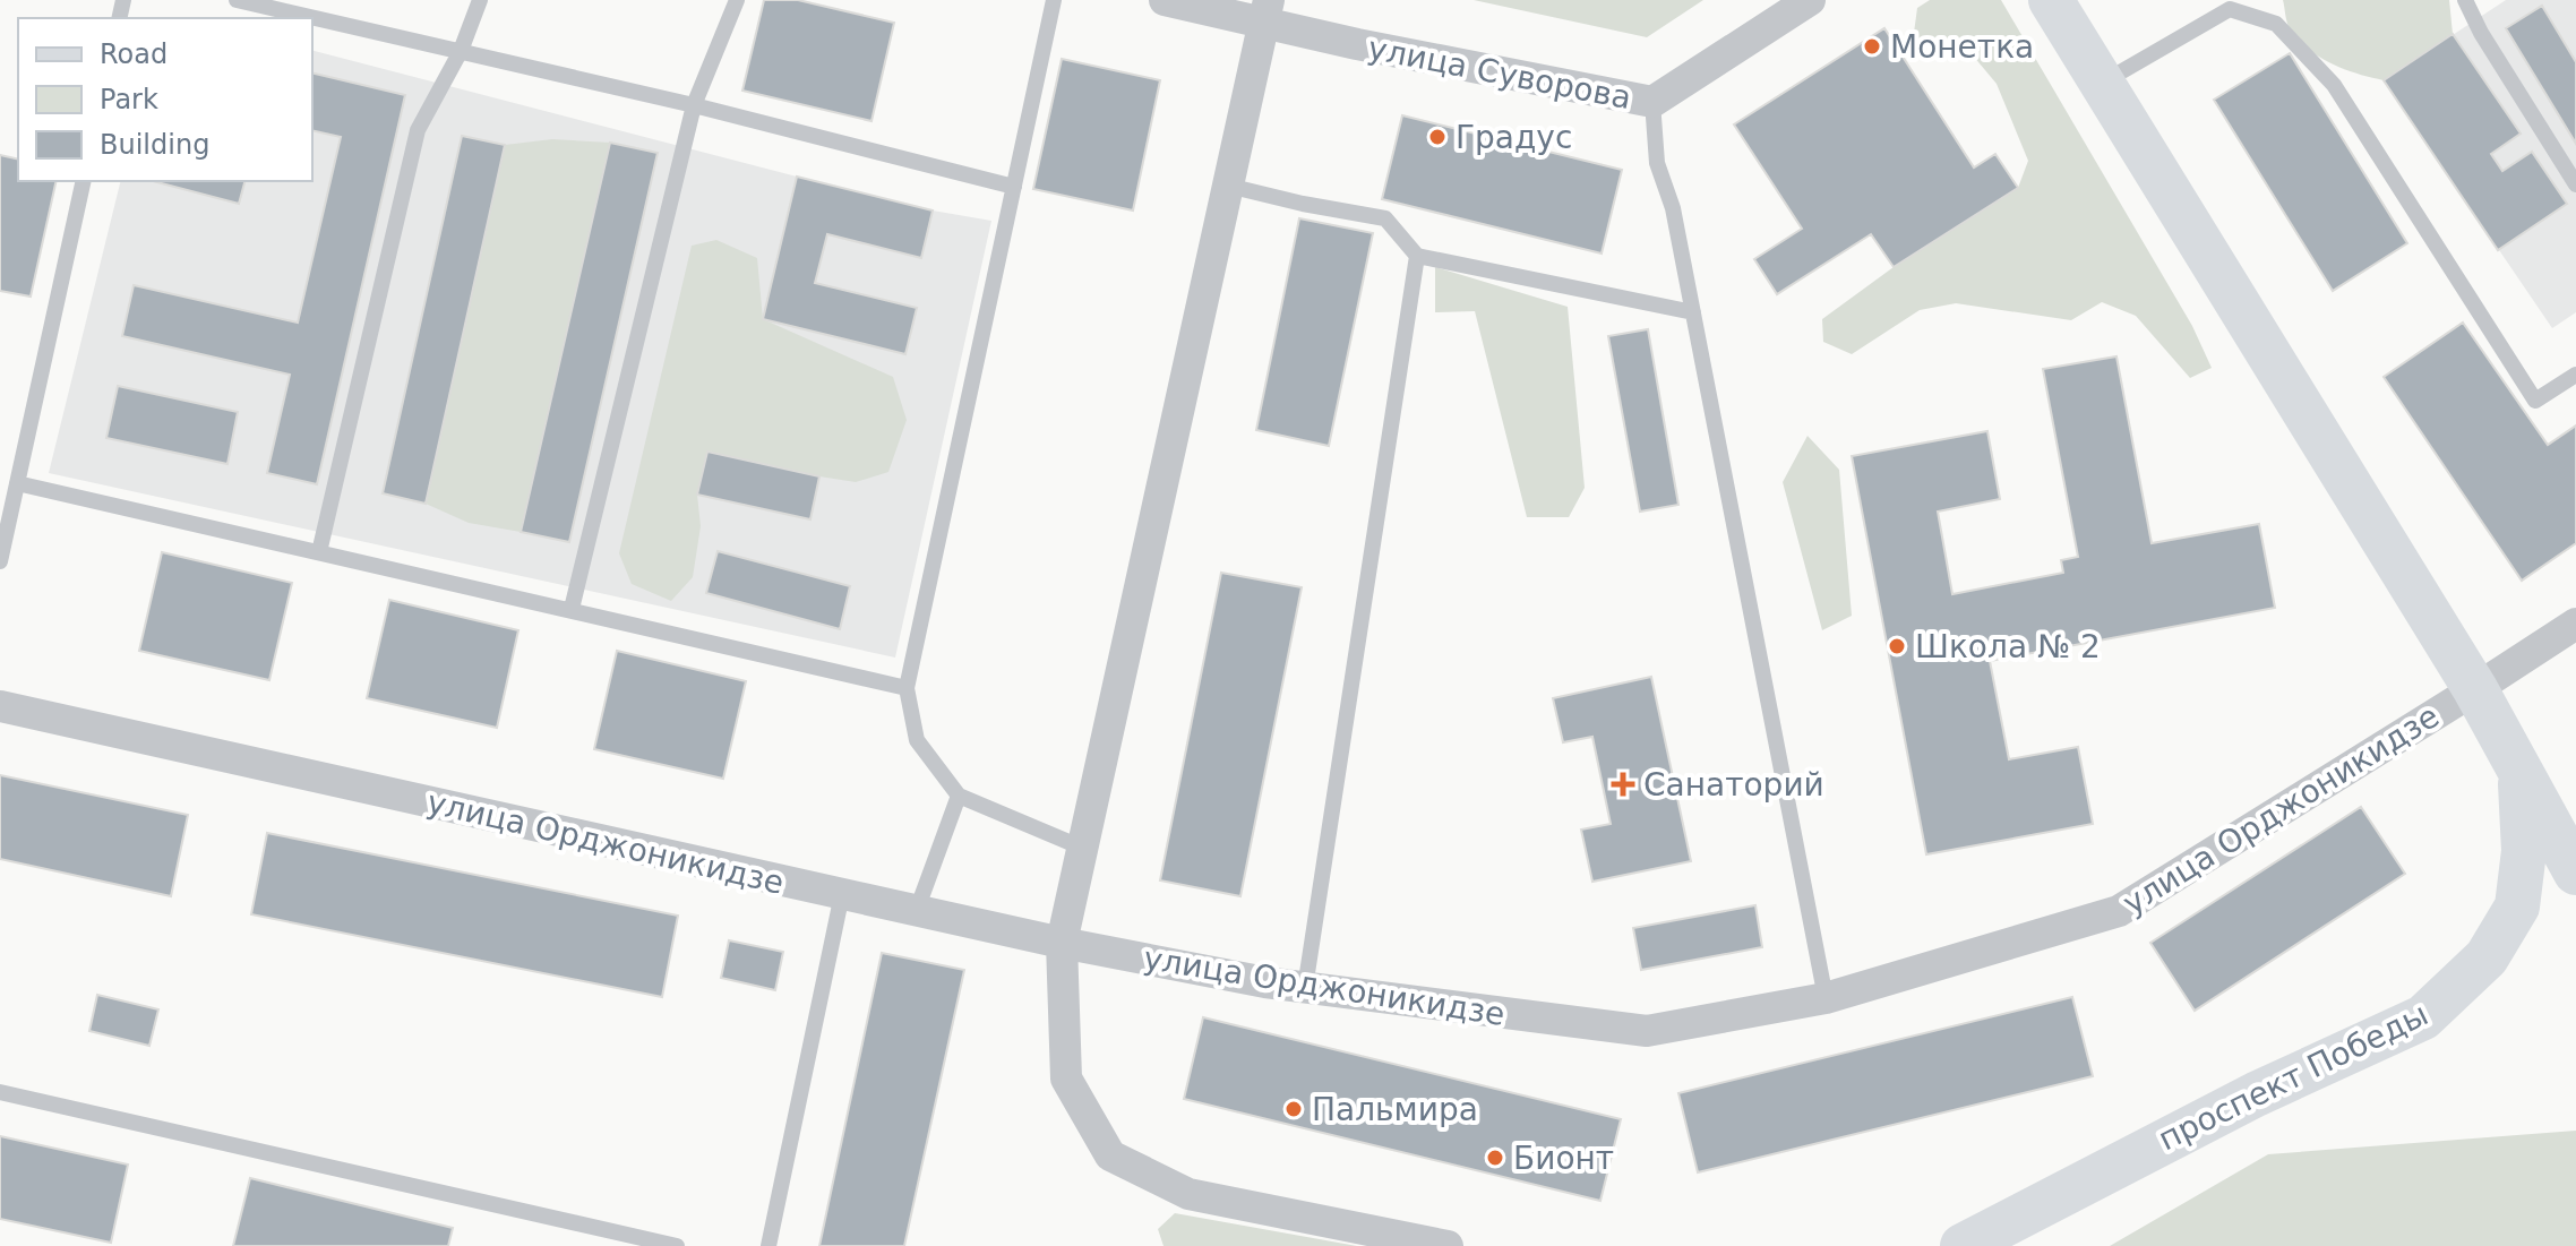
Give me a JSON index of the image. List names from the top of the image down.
{
  "streets": {
    "street": ["улица Суворова", "улица Орджоникидзе", "проспект Победы"]
  },
  "places": {
    "other": [
      "Монетка",
      "Градус",
      "Школа № 2",
      "Пальмира",
      "Бионт"
    ],
    "health": ["Санаторий"]
  },
  "legend": ["Road", "Park", "Building"]
}
